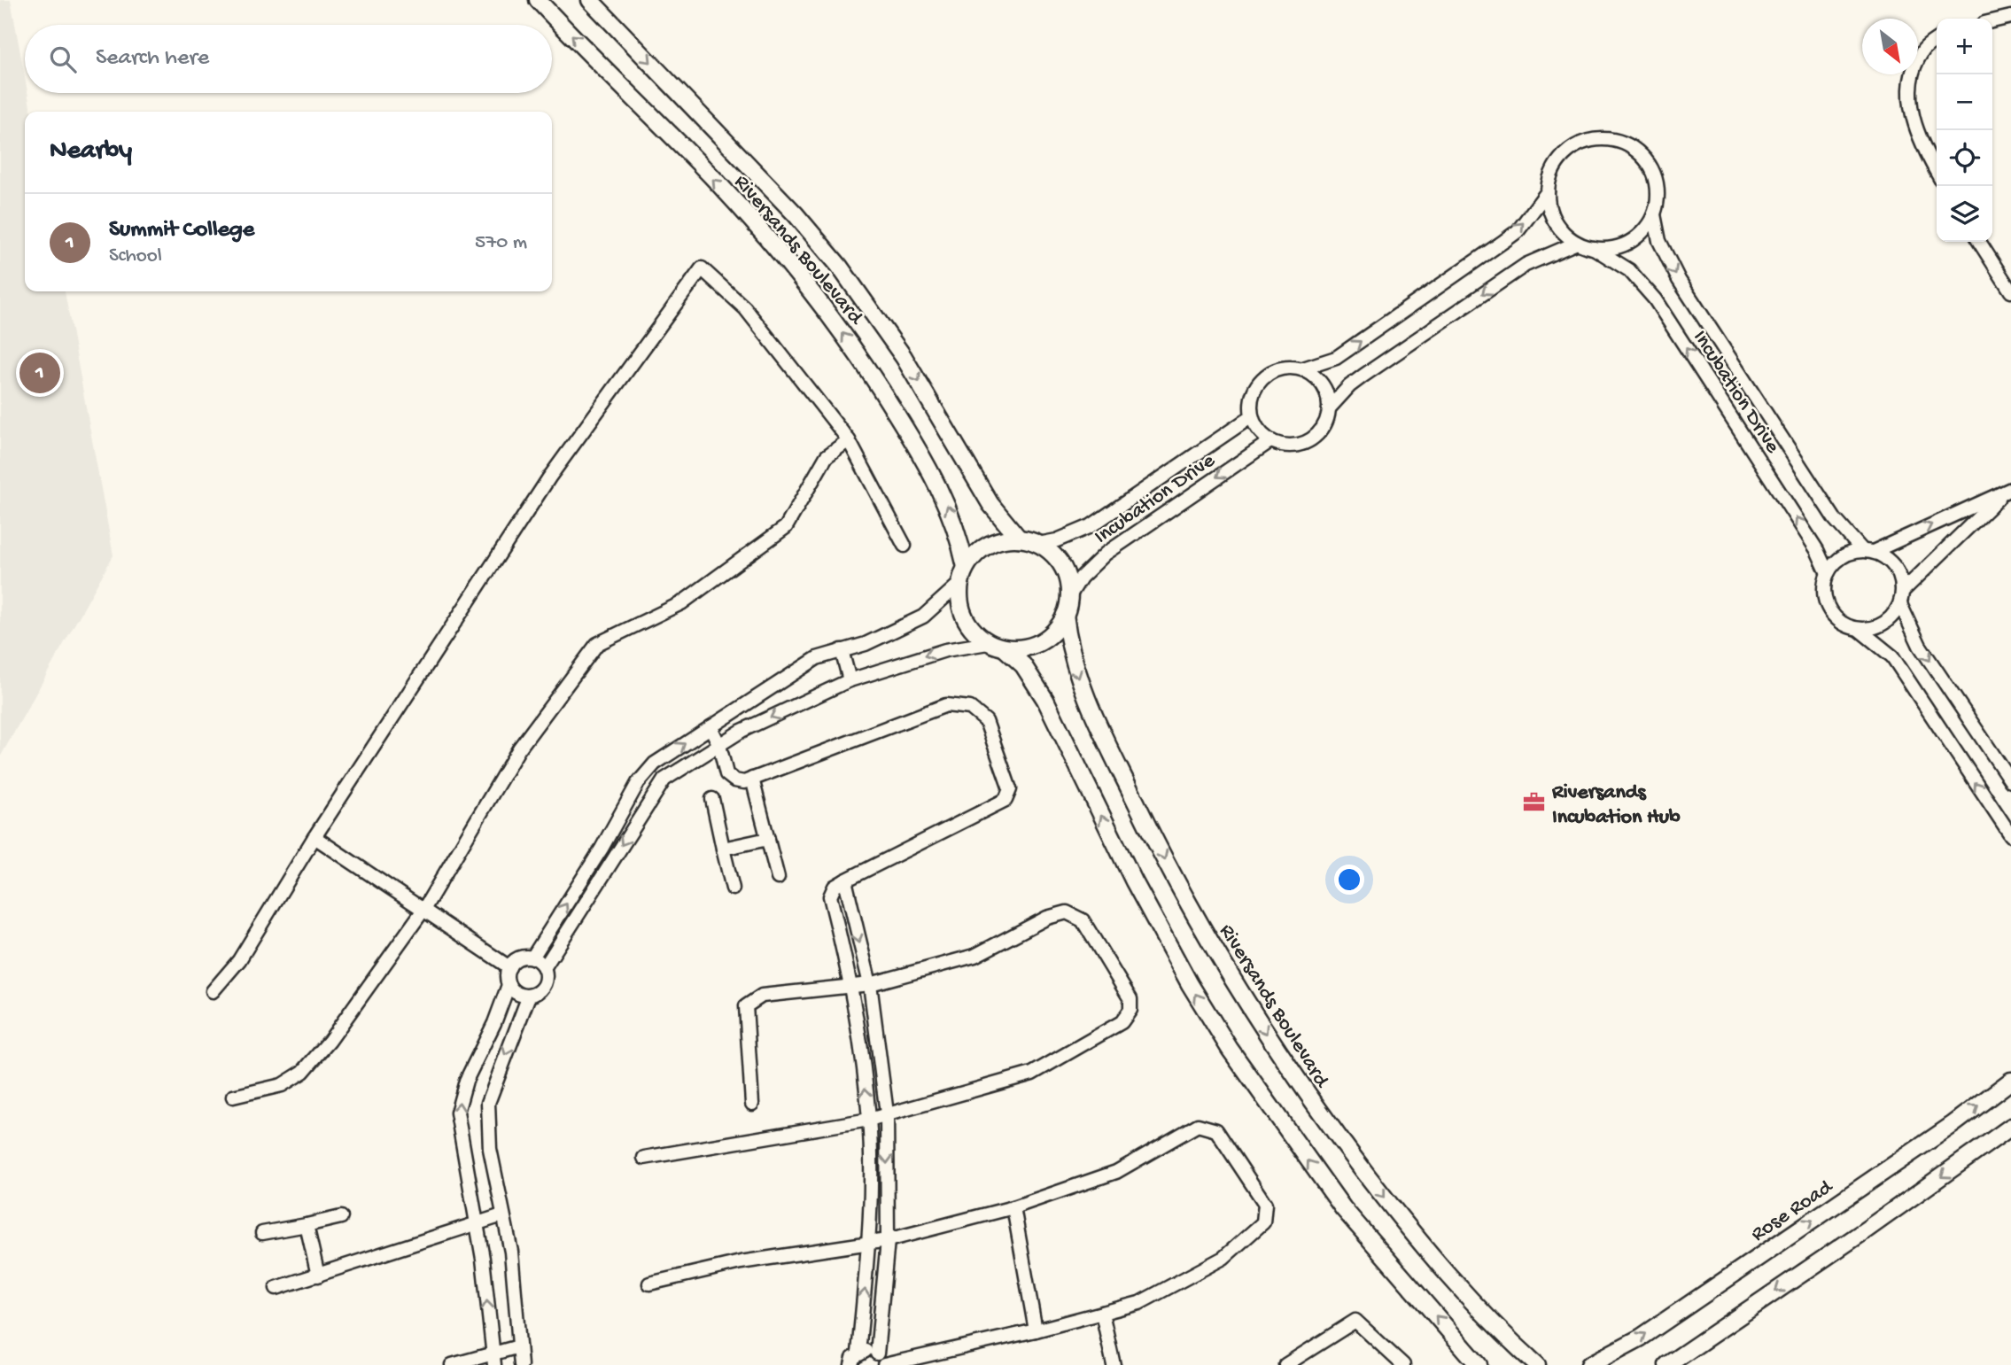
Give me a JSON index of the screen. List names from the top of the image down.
{
  "streets": {
    "street": ["Riversands Boulevard", "Incubation Drive", "Rose Road"]
  },
  "crossings": [
    ["Riversands Boulevard", "Incubation Drive"]
  ],
  "places": {
    "office": ["Riversands Incubation Hub"]
  },
  "north": "bottom right",
  "page": {
    "map_buttons": ["+", "−"],
    "search": "Search here",
    "heading": "Nearby",
    "list": [
      {
        "mark": "1",
        "name": "Summit College",
        "note": "School",
        "value": "570 m"
      }
    ],
    "pins": "1"
  }
}
